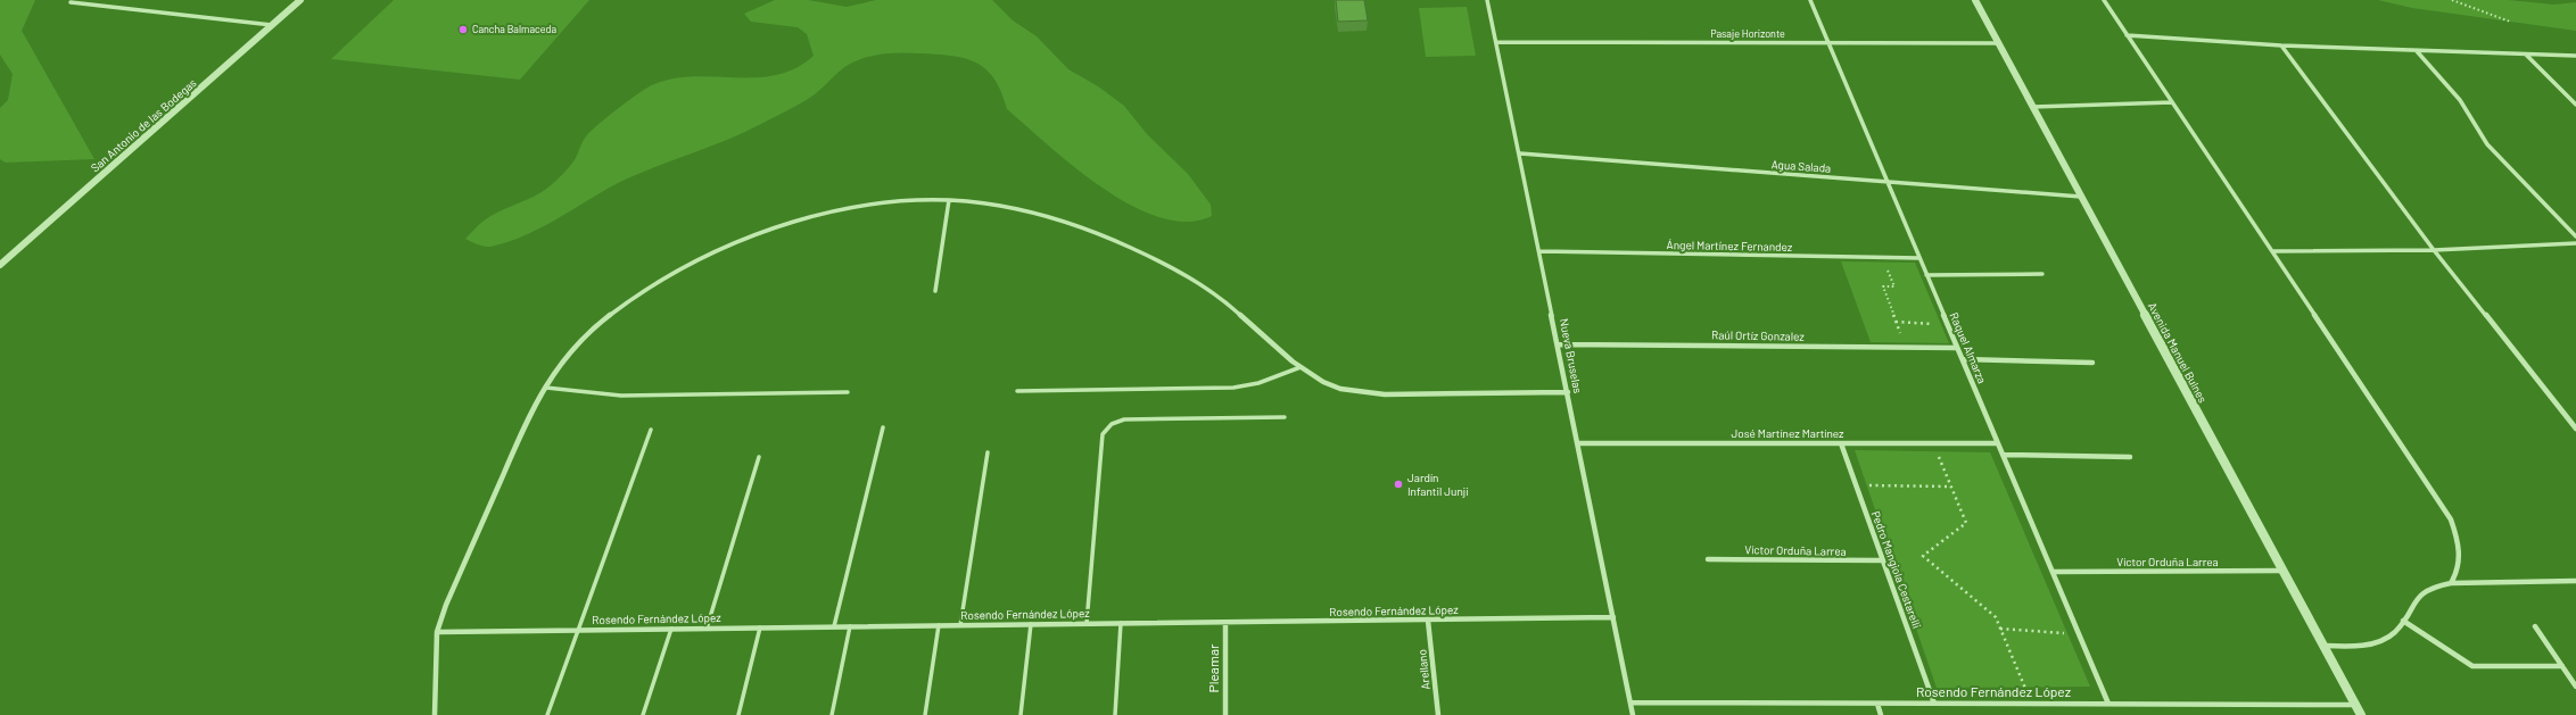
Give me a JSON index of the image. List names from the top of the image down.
{
  "streets": {
    "street": [
      "Pasaje Horizonte",
      "San Antonio de las Bodegas",
      "Agua Salada",
      "Ángel Martínez Fernandez",
      "Raúl Ortíz Gonzalez",
      "Raquel Almarza",
      "Avenida Manuel Bulnes",
      "Nueva Bruselas",
      "José Martínez Martínez",
      "Víctor Orduña Larrea",
      "Pedro Mangiola Cestarelli",
      "Rosendo Fernández López",
      "Pleamar",
      "Arellano"
    ]
  },
  "crossings": [
    ["Pasaje Horizonte", "Raquel Almarza"],
    ["Pasaje Horizonte", "Avenida Manuel Bulnes"],
    ["Pasaje Horizonte", "Nueva Bruselas"],
    ["Agua Salada", "Raquel Almarza"],
    ["Agua Salada", "Avenida Manuel Bulnes"],
    ["Agua Salada", "Nueva Bruselas"],
    ["Ángel Martínez Fernandez", "Raquel Almarza"],
    ["Ángel Martínez Fernandez", "Nueva Bruselas"],
    ["Raúl Ortíz Gonzalez", "Raquel Almarza"],
    ["Raúl Ortíz Gonzalez", "Nueva Bruselas"],
    ["Raquel Almarza", "José Martínez Martínez"],
    ["Raquel Almarza", "Víctor Orduña Larrea"],
    ["Raquel Almarza", "Rosendo Fernández López"],
    ["Avenida Manuel Bulnes", "Víctor Orduña Larrea"],
    ["Avenida Manuel Bulnes", "Rosendo Fernández López"],
    ["Nueva Bruselas", "José Martínez Martínez"],
    ["Nueva Bruselas", "Rosendo Fernández López"],
    ["José Martínez Martínez", "Pedro Mangiola Cestarelli"],
    ["Víctor Orduña Larrea", "Pedro Mangiola Cestarelli"],
    ["Pedro Mangiola Cestarelli", "Rosendo Fernández López"],
    ["Rosendo Fernández López", "Pleamar"],
    ["Rosendo Fernández López", "Arellano"]
  ],
  "places": ["Cancha Balmaceda", "Jardín Infantil Junji"]
}
